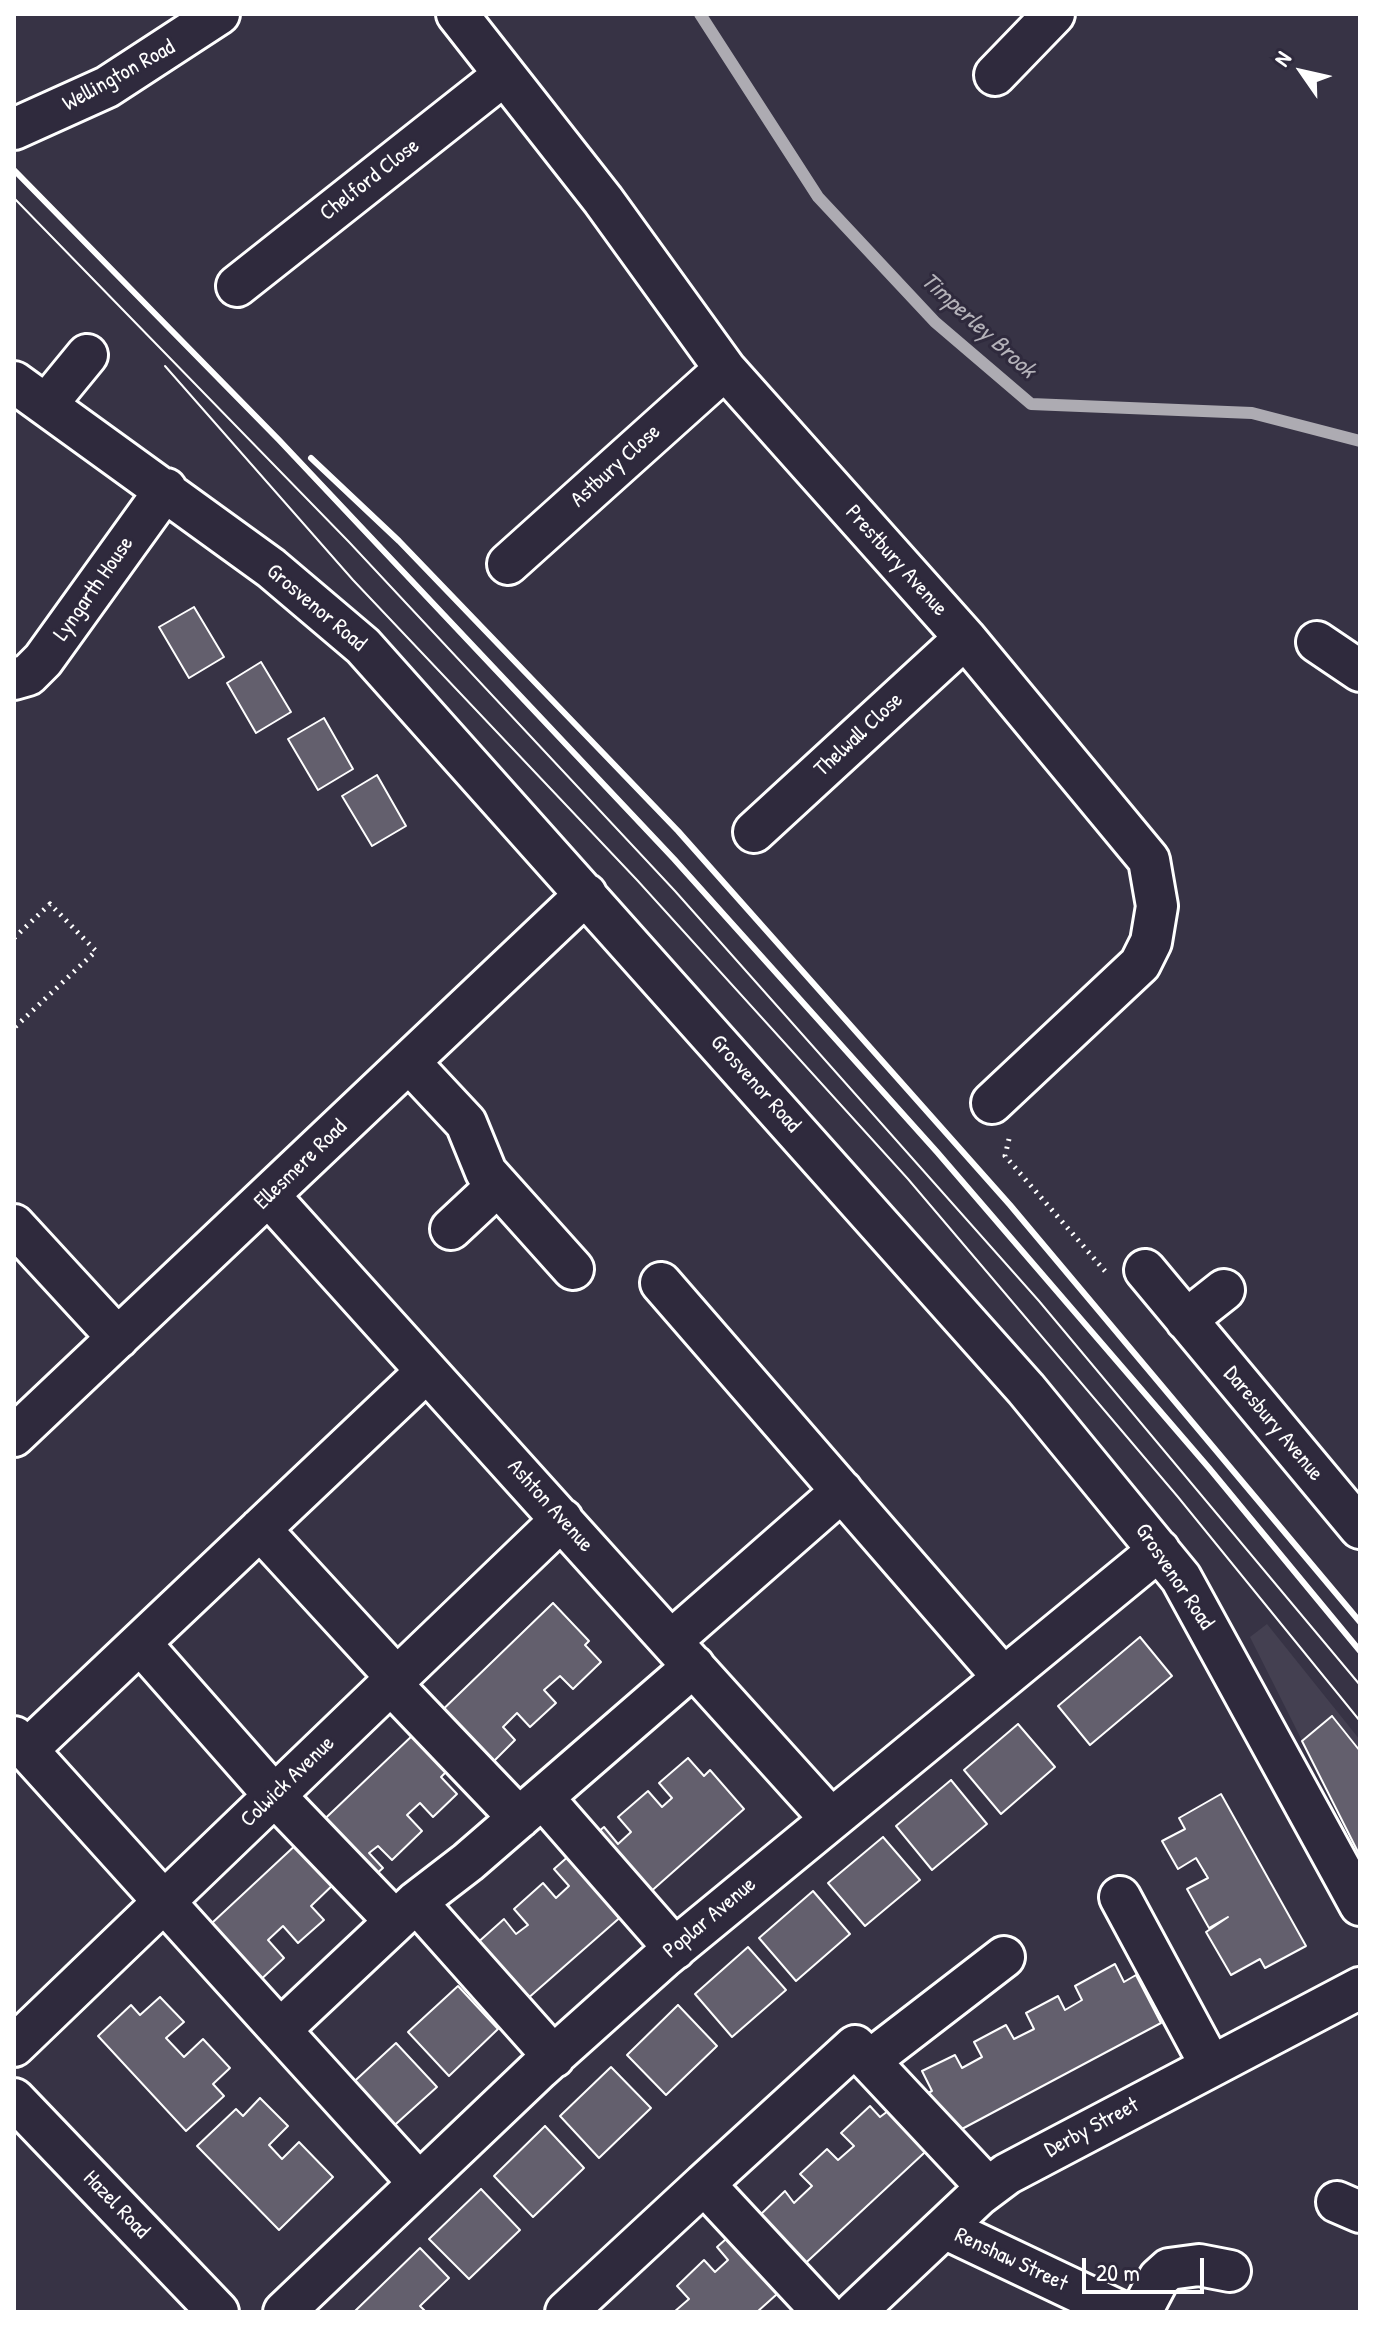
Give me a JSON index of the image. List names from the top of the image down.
{
  "streets": {
    "street": [
      "Wellington Road",
      "Chelford Close",
      "Astbury Close",
      "Prestbury Avenue",
      "Lyngarth House",
      "Grosvenor Road",
      "Thelwall Close",
      "Ellesmere Road",
      "Daresbury Avenue",
      "Ashton Avenue",
      "Colwick Avenue",
      "Poplar Avenue",
      "Derby Street",
      "Hazel Road",
      "Renshaw Street"
    ]
  },
  "crossings": [
    ["Chelford Close", "Prestbury Avenue"],
    ["Astbury Close", "Prestbury Avenue"],
    ["Prestbury Avenue", "Thelwall Close"],
    ["Lyngarth House", "Grosvenor Road"],
    ["Grosvenor Road", "Ellesmere Road"],
    ["Grosvenor Road", "Poplar Avenue"],
    ["Ellesmere Road", "Ashton Avenue"],
    ["Ashton Avenue", "Colwick Avenue"],
    ["Ashton Avenue", "Poplar Avenue"],
    ["Derby Street", "Renshaw Street"]
  ],
  "water": ["Timperley Brook"],
  "scale_bar": "20 m",
  "north": "top left"
}
